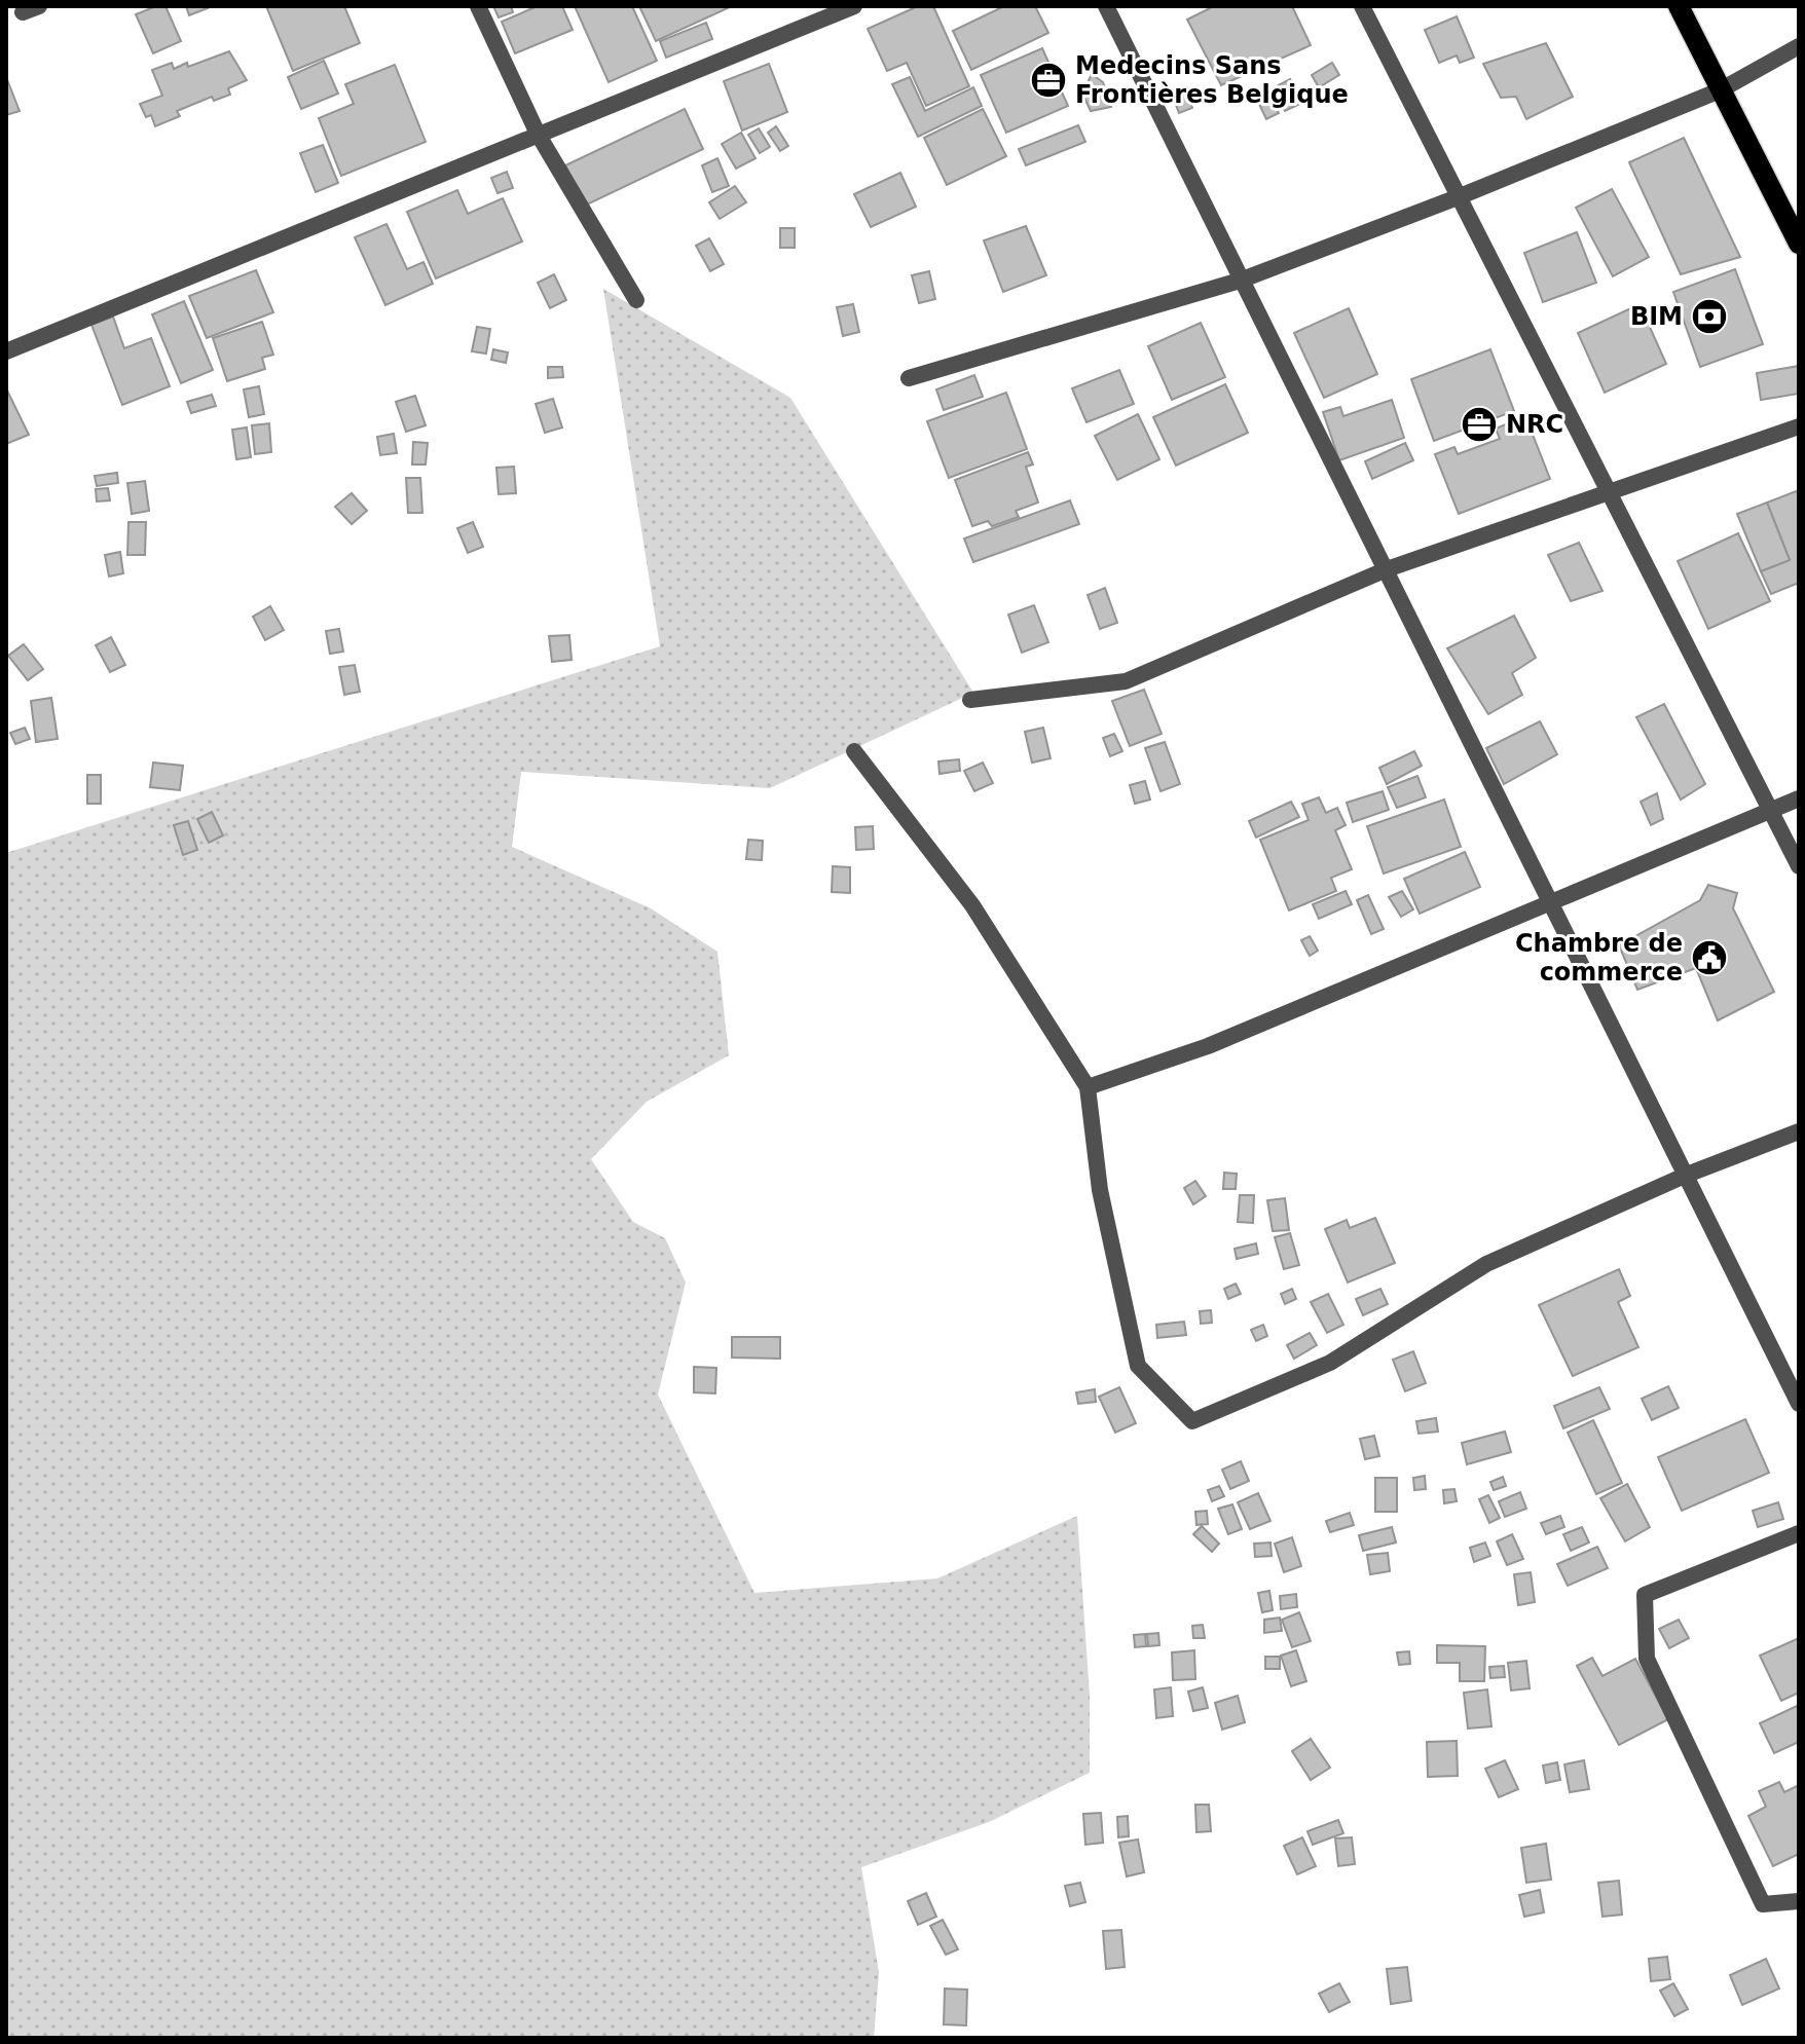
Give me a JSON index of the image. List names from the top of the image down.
{
  "places": {
    "office": ["Medecins Sans Frontières Belgique", "NRC"],
    "bank": ["BIM"],
    "public building": ["Chambre de commerce"]
  }
}
